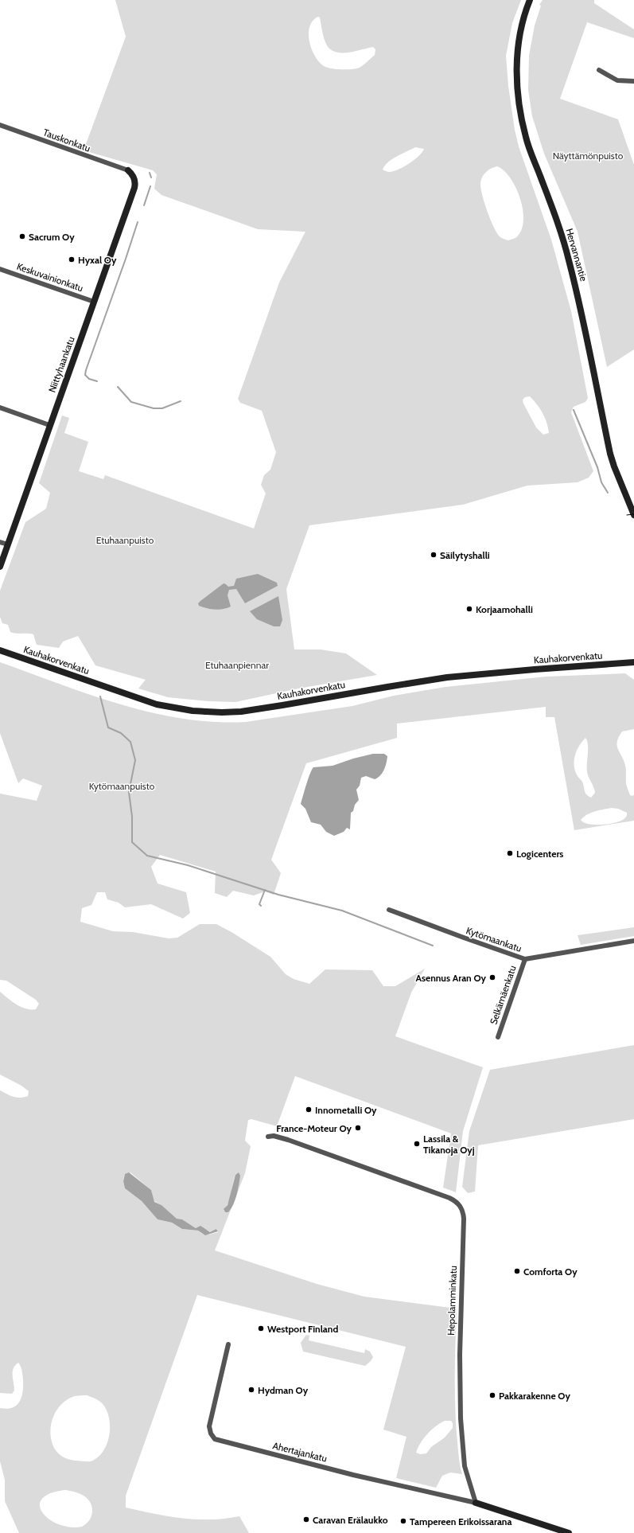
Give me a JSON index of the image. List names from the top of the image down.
{
  "streets": {
    "street": [
      "Tauskonkatu",
      "Hervannantie",
      "Keskuvainionkatu",
      "Niittyhaankatu",
      "Kauhakorvenkatu",
      "Kytömaankatu",
      "Selkämäenkatu",
      "Hepolamminkatu",
      "Ahertajankatu"
    ]
  },
  "crossings": [
    ["Tauskonkatu", "Niittyhaankatu"],
    ["Keskuvainionkatu", "Niittyhaankatu"],
    ["Kytömaankatu", "Selkämäenkatu"],
    ["Hepolamminkatu", "Ahertajankatu"]
  ],
  "parks": [
    "Näyttämönpuisto",
    "Etuhaanpuisto",
    "Etuhaanpiennar",
    "Kytömaanpuisto"
  ],
  "places": [
    "Sacrum Oy",
    "Hyxal Oy",
    "Säilytyshalli",
    "Korjaamohalli",
    "Logicenters",
    "Asennus Aran Oy",
    "Innometalli Oy",
    "France-Moteur Oy",
    "Lassila & Tikanoja Oyj",
    "Comforta Oy",
    "Westport Finland",
    "Hydman Oy",
    "Pakkarakenne Oy",
    "Caravan Erälaukko",
    "Tampereen Erikoissarana"
  ]
}
